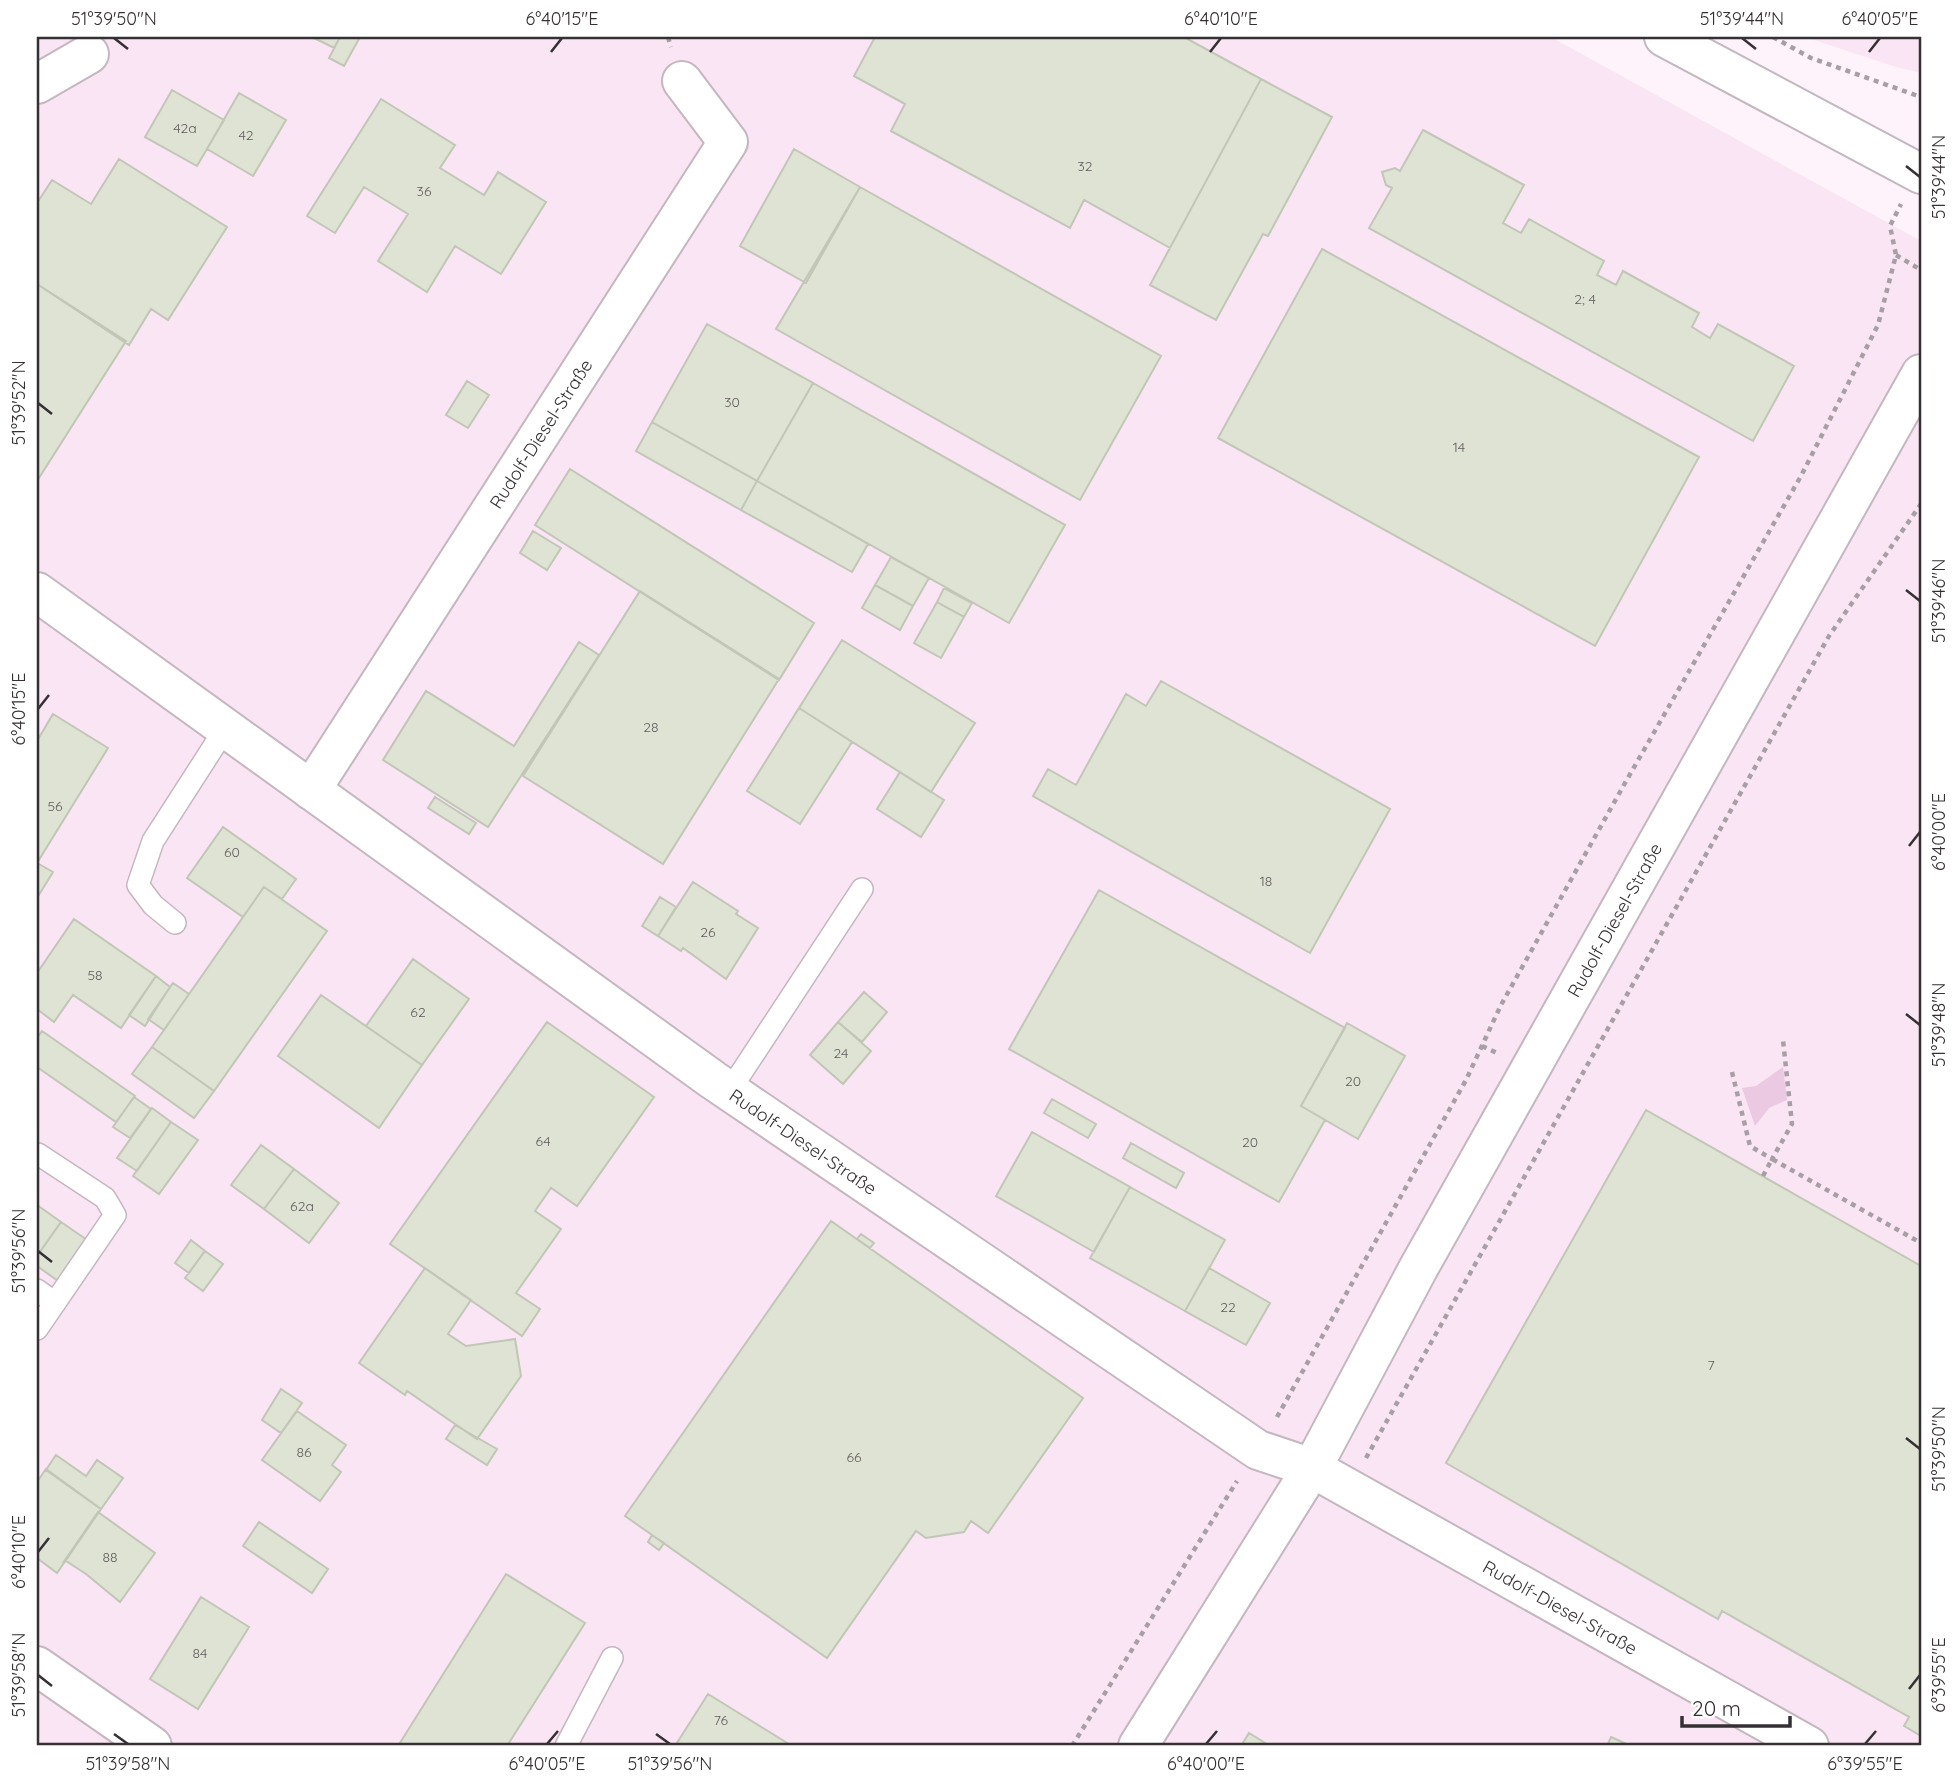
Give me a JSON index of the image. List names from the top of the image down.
{
  "streets": {
    "street": ["Rudolf-Diesel-Straße"]
  },
  "house_numbers": [
    "42a",
    "42",
    "32",
    "36",
    "2; 4",
    "30",
    "14",
    "28",
    "56",
    "60",
    "18",
    "26",
    "58",
    "62",
    "24",
    "20",
    "64",
    "20",
    "62a",
    "22",
    "7",
    "86",
    "66",
    "88",
    "84",
    "76"
  ],
  "scale_bar": "20 m",
  "coordinates": [
    "51°39'50\"N",
    "6°40'15\"E",
    "6°40'10\"E",
    "51°39'44\"N",
    "6°40'05\"E",
    "51°39'52\"N",
    "51°39'46\"N",
    "6°40'00\"E",
    "51°39'48\"N",
    "51°39'56\"N",
    "51°39'58\"N",
    "6°39'55\"E"
  ]
}
